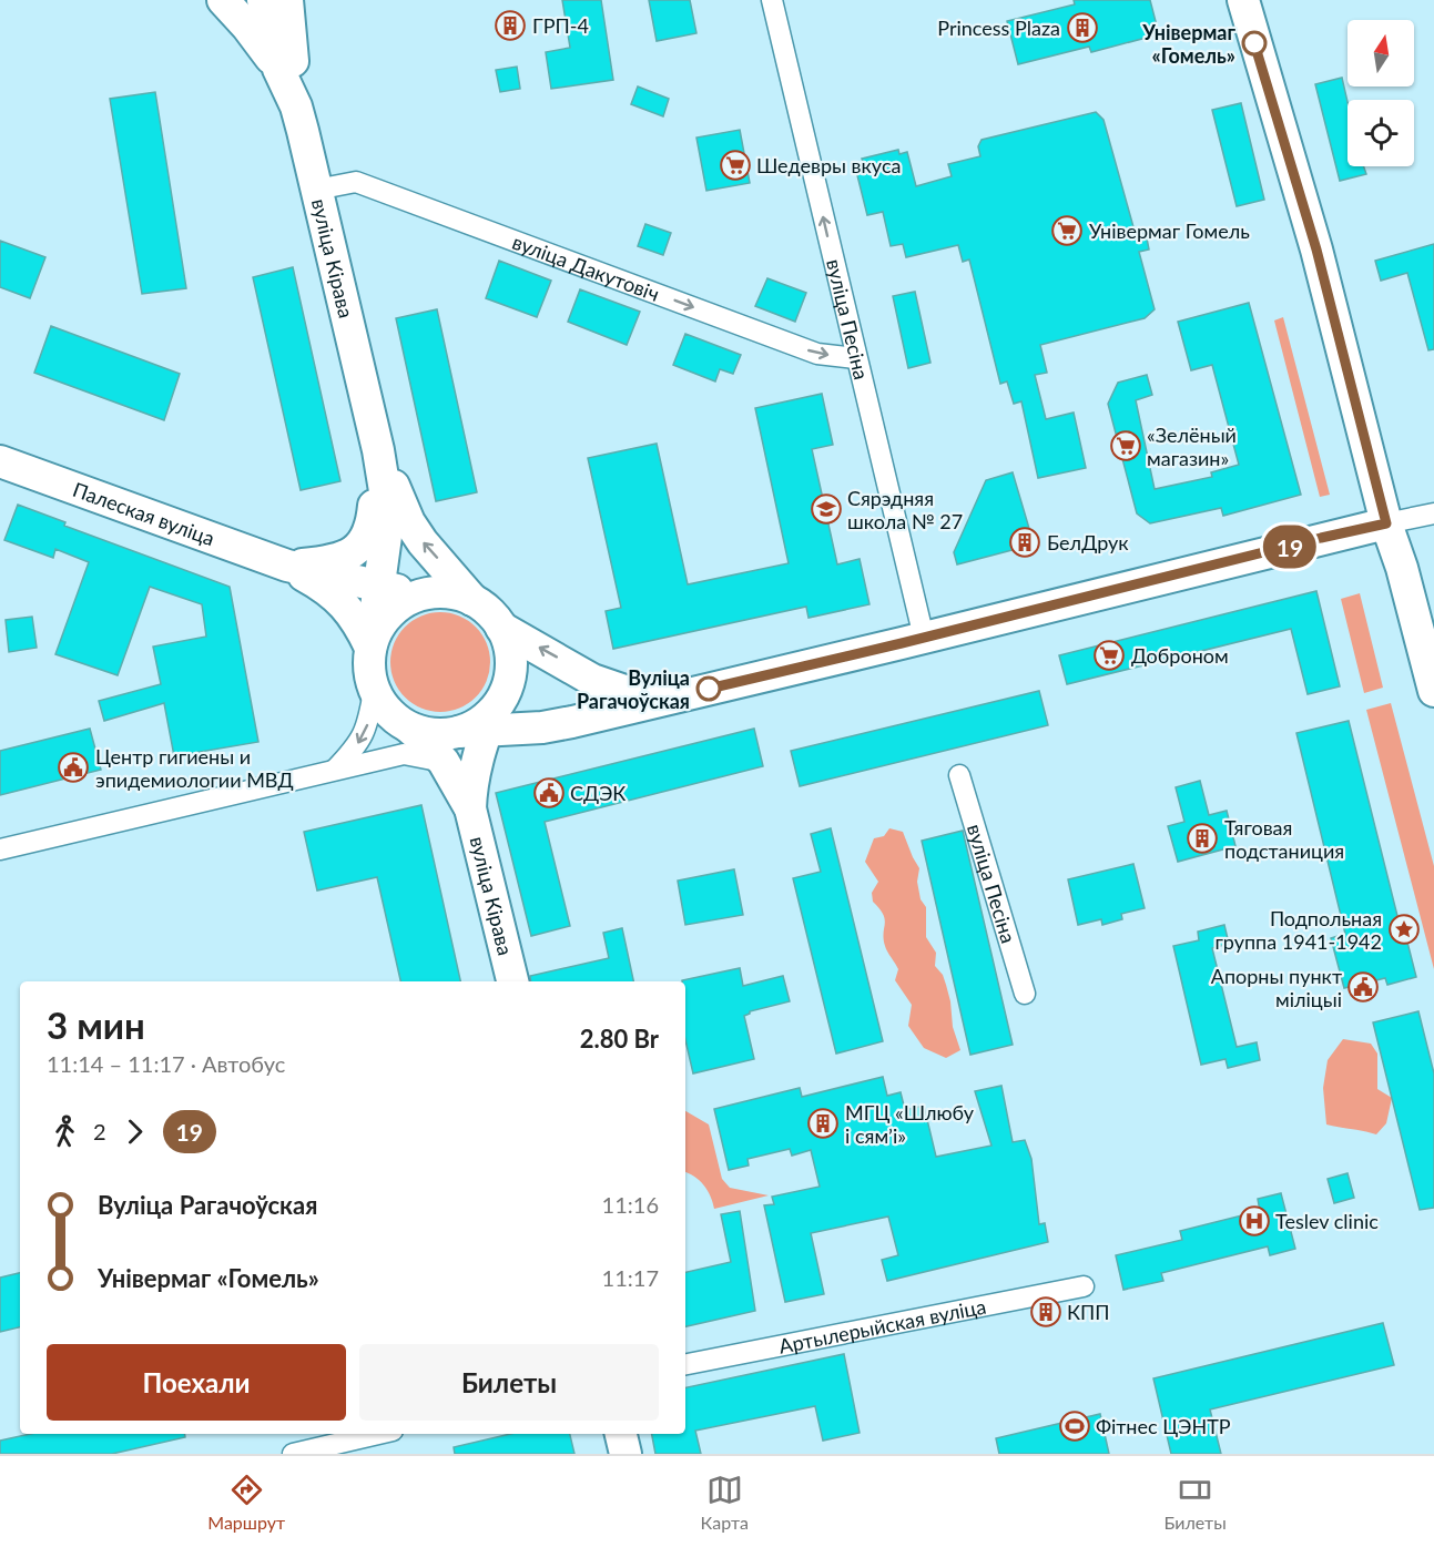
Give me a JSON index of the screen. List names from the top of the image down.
{
  "streets": {
    "main road": ["вуліца Кірава", "Палеская вуліца"],
    "street": ["вуліца Дакутовіч", "вуліца Песіна", "Артылерыйская вуліца"]
  },
  "crossings": [
    ["вуліца Кірава", "вуліца Дакутовіч"],
    ["вуліца Кірава", "Палеская вуліца"],
    ["вуліца Дакутовіч", "вуліца Песіна"]
  ],
  "one_way": ["вуліца Дакутовіч", "вуліца Песіна"],
  "places": {
    "building": [
      "ГРП-4",
      "Princess Plaza",
      "БелДрук",
      "Тяговая подстаниция",
      "МГЦ «Шлюбу і сямʼі»",
      "КПП"
    ],
    "other": ["Універмаг «Гомель»", "Вуліца Рагачоўская"],
    "supermarket": [
      "Шедевры вкуса",
      "Універмаг Гомель",
      "«Зелёный магазин»",
      "Доброном"
    ],
    "school or university": ["Сярэдняя школа № 27"],
    "public building": ["Центр гигиены и эпидемиологии МВД", "СДЭК", "Апорны пункт міліцыі"],
    "place": ["Подпольная группа 1941-1942"],
    "hospital": ["Teslev clinic"],
    "sports": ["Фітнес ЦЭНТР"]
  },
  "lines": ["bus line 19"],
  "north": "top",
  "page": {
    "on_map": "19",
    "heading": ["3 мин", "11:14 – 11:17 · Автобус", "2.80 Br"],
    "legs": ["2", "19"],
    "list": [
      {
        "name": "Вуліца Рагачоўская",
        "value": "11:16"
      },
      {
        "name": "Універмаг «Гомель»",
        "value": "11:17"
      }
    ],
    "buttons": ["Поехали", "Билеты"],
    "tabs": ["Маршрут", "Карта", "Билеты"]
  }
}
